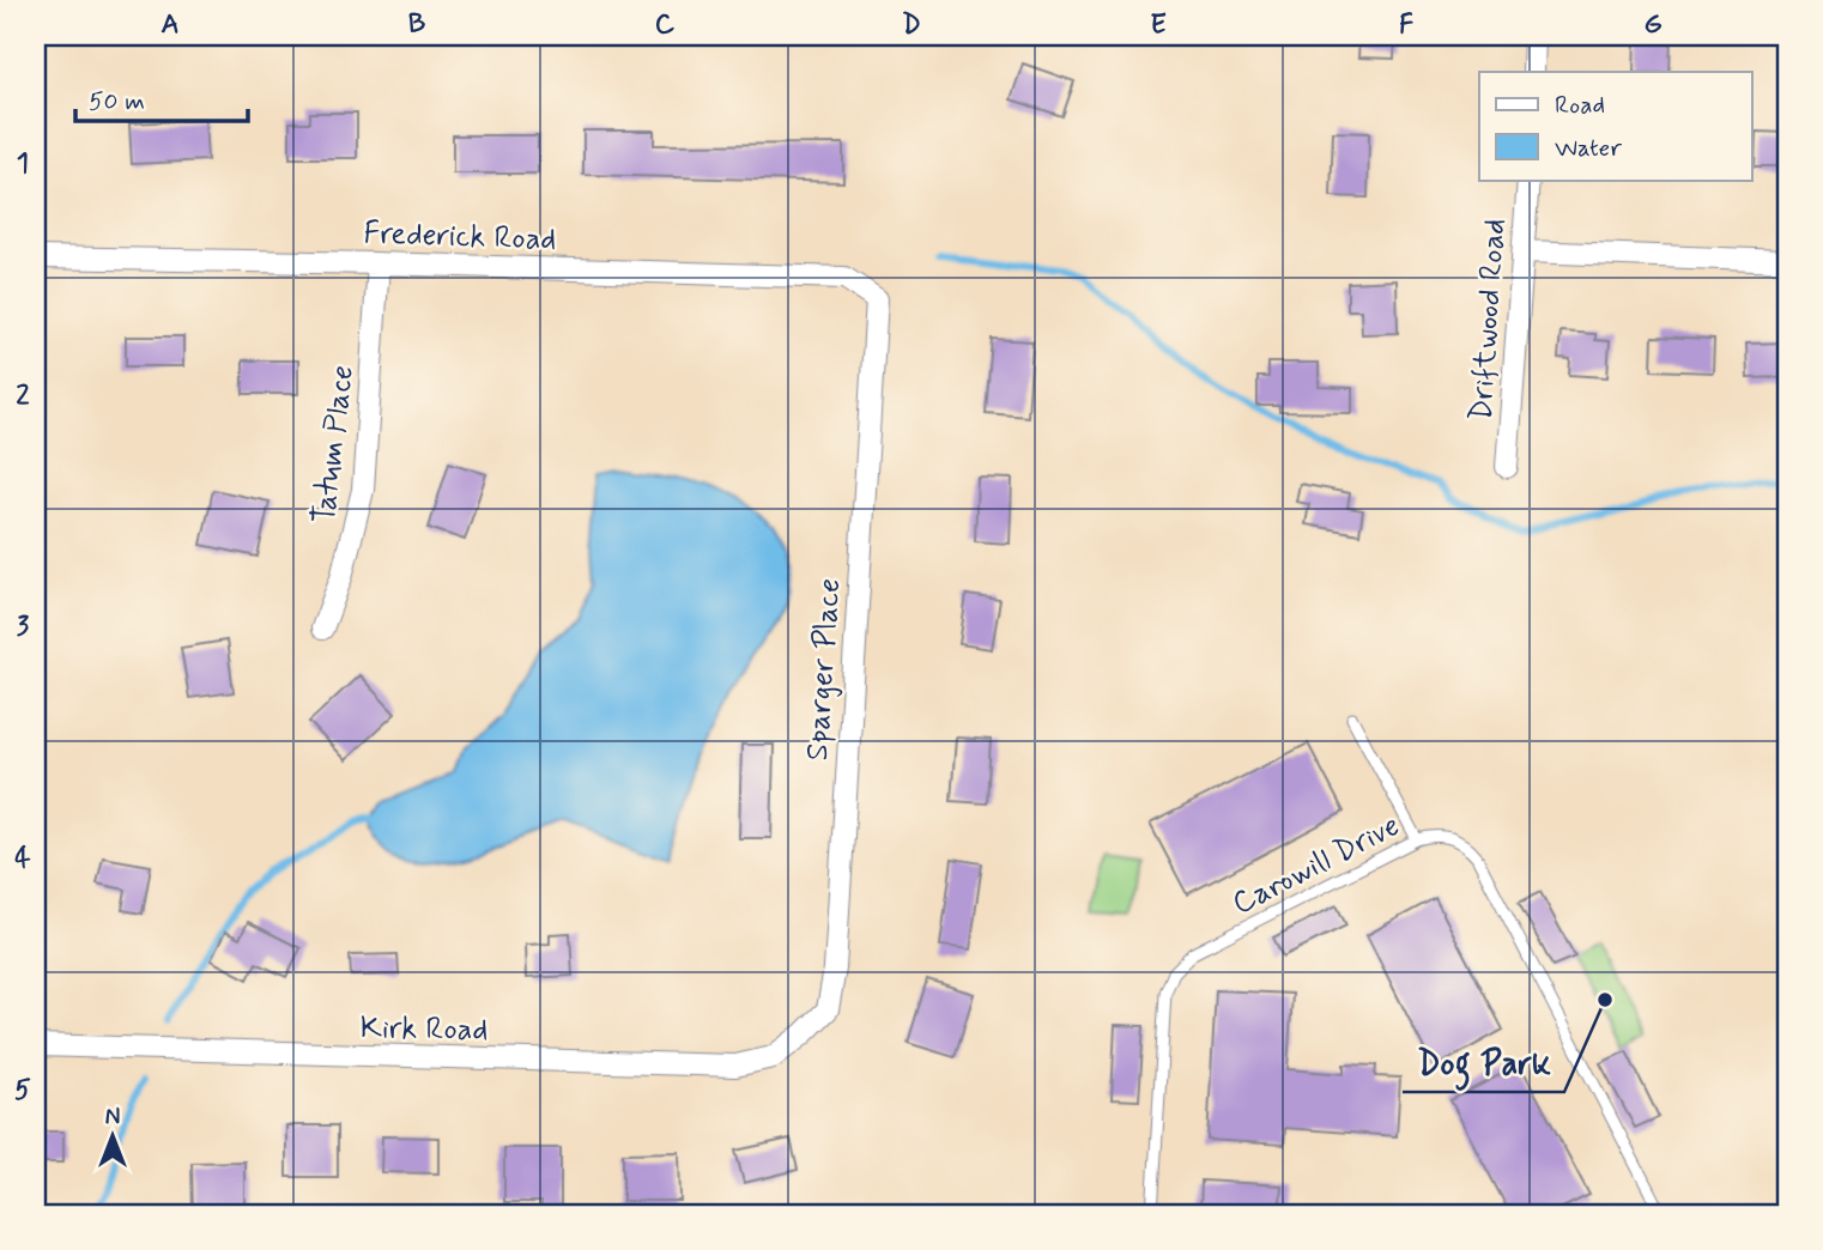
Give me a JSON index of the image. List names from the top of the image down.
{
  "streets": {
    "street": [
      "Frederick Road",
      "Driftwood Road",
      "Tatum Place",
      "Sparger Place",
      "Kirk Road"
    ],
    "lane": ["Carowill Drive"]
  },
  "crossings": [
    ["Frederick Road", "Tatum Place"],
    ["Frederick Road", "Sparger Place"],
    ["Sparger Place", "Kirk Road"]
  ],
  "places": ["Dog Park"],
  "legend": ["Road", "Water"],
  "scale_bar": "50 m",
  "north": "top",
  "grid": {
    "columns": [
      "A",
      "B",
      "C",
      "D",
      "E",
      "F",
      "G"
    ],
    "rows": [
      "1",
      "2",
      "3",
      "4",
      "5"
    ]
  }
}
